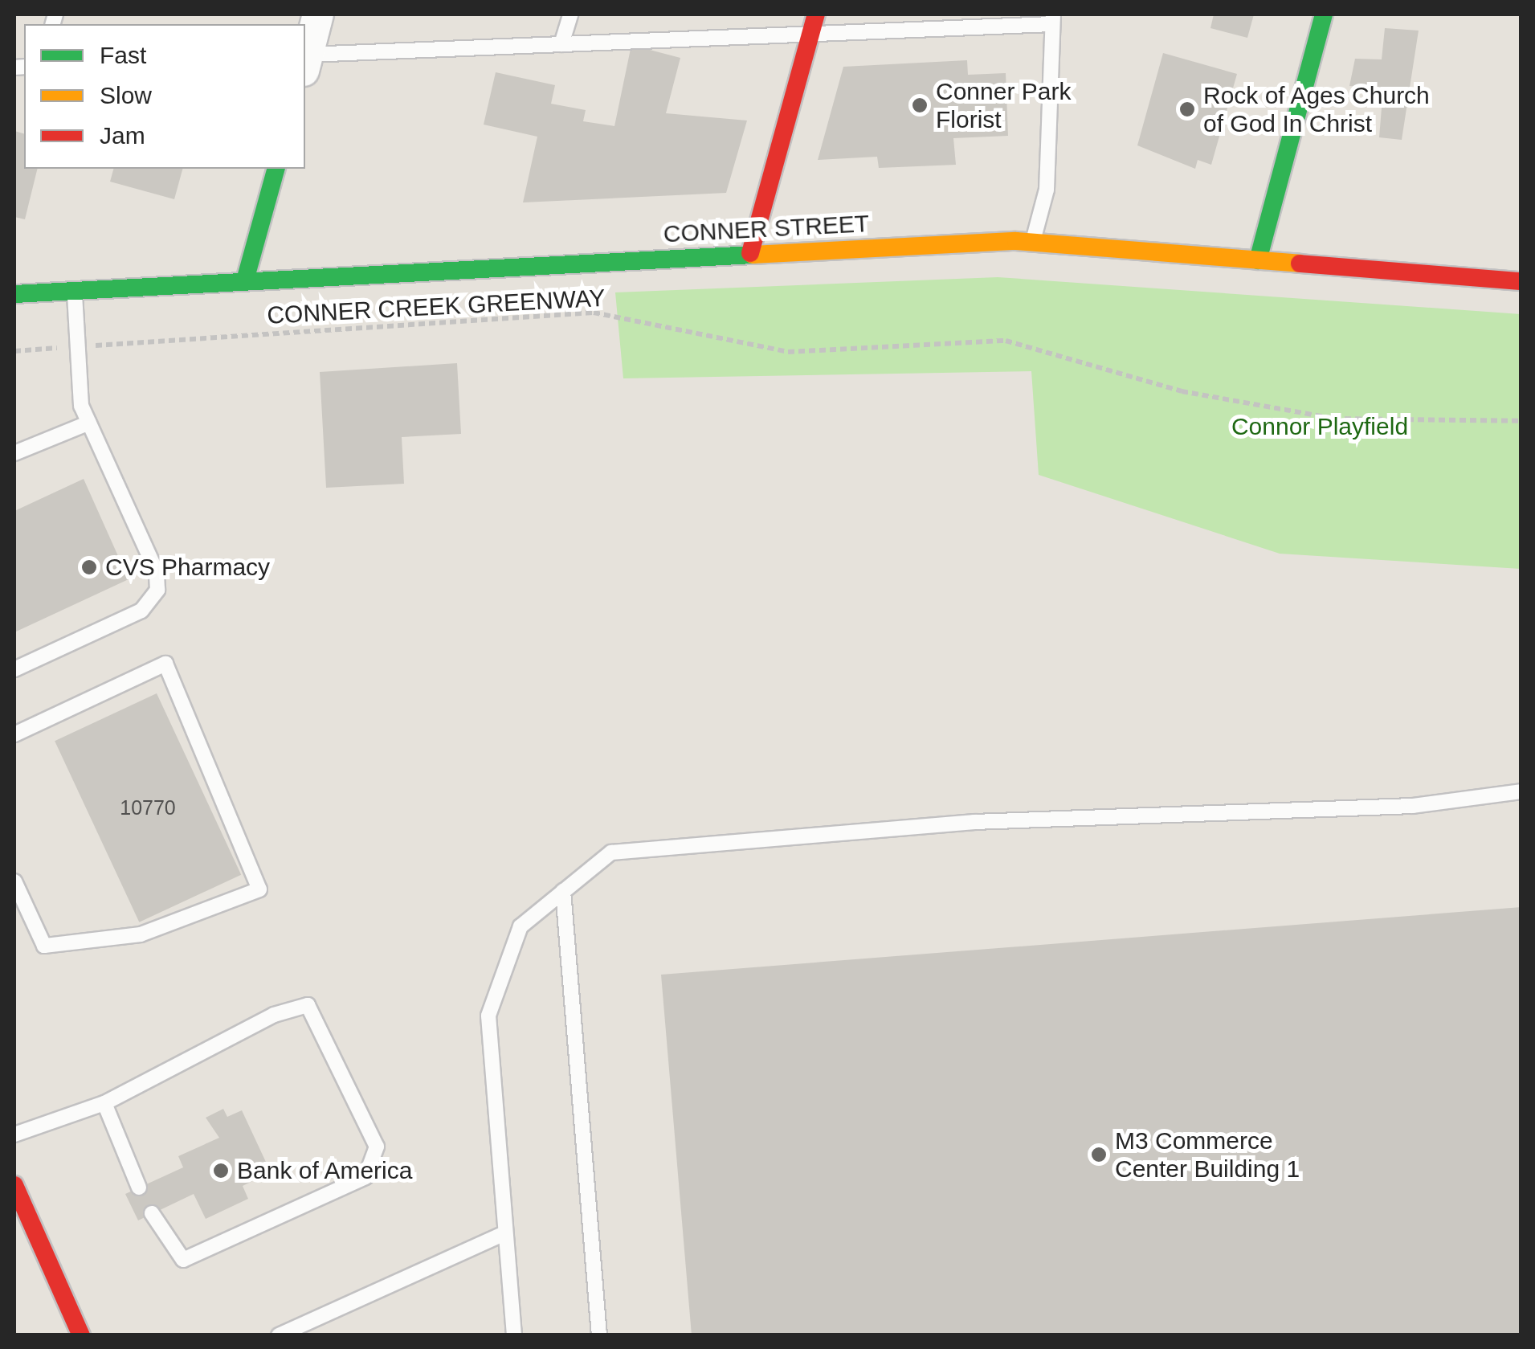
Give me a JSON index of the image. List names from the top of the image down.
{
  "streets": {
    "main road": ["CONNER STREET"],
    "path": ["CONNER CREEK GREENWAY"]
  },
  "parks": ["Connor Playfield"],
  "places": [
    "Conner Park Florist",
    "Rock of Ages Church of God In Christ",
    "CVS Pharmacy",
    "M3 Commerce Center Building 1",
    "Bank of America"
  ],
  "house_numbers": ["10770"],
  "legend": ["Fast", "Slow", "Jam"]
}
